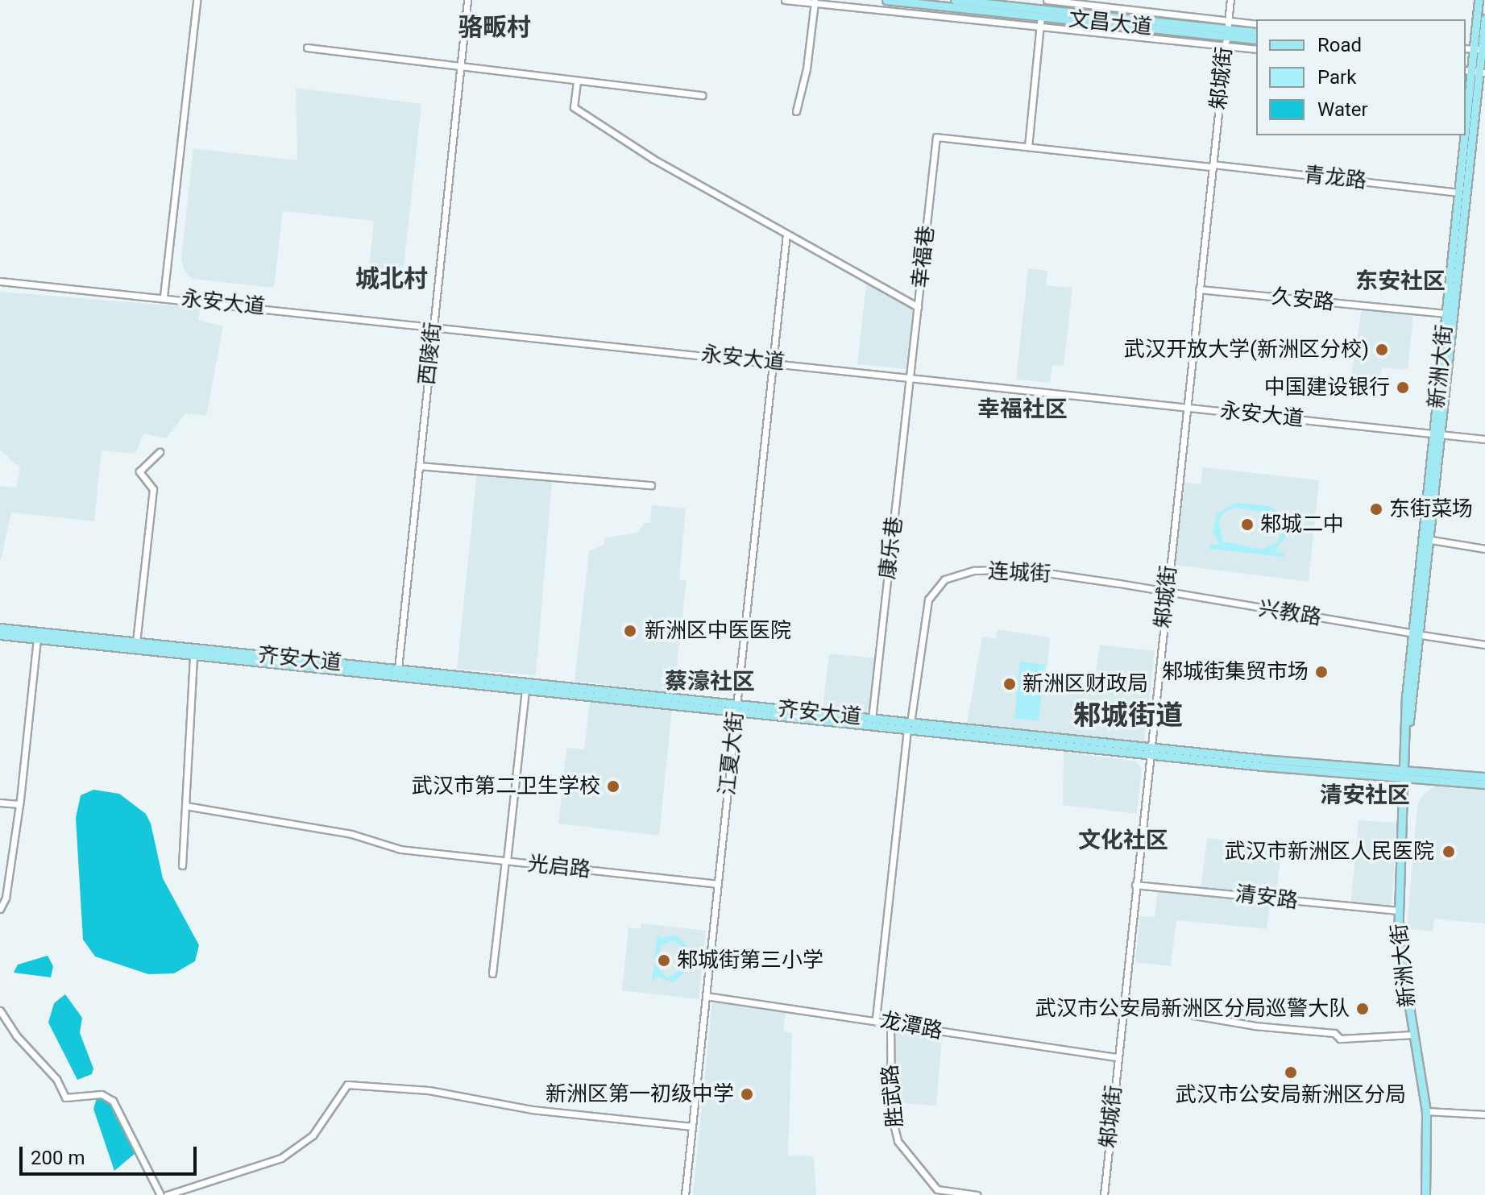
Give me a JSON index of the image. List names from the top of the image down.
{
  "streets": {
    "main road": ["文昌大道", "新洲大街", "齐安大道"],
    "street": [
      "邾城街",
      "青龙路",
      "幸福巷",
      "久安路",
      "永安大道",
      "西陵街",
      "康乐巷",
      "连城街",
      "兴教路",
      "江夏大街",
      "光启路",
      "清安路",
      "龙潭路",
      "胜武路"
    ]
  },
  "crossings": [
    ["文昌大道", "邾城街"],
    ["邾城街", "青龙路"],
    ["邾城街", "久安路"],
    ["邾城街", "永安大道"],
    ["邾城街", "连城街"],
    ["邾城街", "兴教路"],
    ["邾城街", "齐安大道"],
    ["邾城街", "清安路"],
    ["邾城街", "龙潭路"],
    ["青龙路", "幸福巷"],
    ["青龙路", "新洲大街"],
    ["幸福巷", "永安大道"],
    ["幸福巷", "康乐巷"],
    ["久安路", "新洲大街"],
    ["永安大道", "西陵街"],
    ["永安大道", "新洲大街"],
    ["永安大道", "康乐巷"],
    ["永安大道", "江夏大街"],
    ["西陵街", "齐安大道"],
    ["新洲大街", "兴教路"],
    ["新洲大街", "齐安大道"],
    ["新洲大街", "清安路"],
    ["康乐巷", "齐安大道"],
    ["连城街", "兴教路"],
    ["连城街", "齐安大道"],
    ["连城街", "龙潭路"],
    ["齐安大道", "江夏大街"],
    ["江夏大街", "光启路"],
    ["江夏大街", "龙潭路"],
    ["龙潭路", "胜武路"]
  ],
  "districts": [
    "骆畈村",
    "城北村",
    "东安社区",
    "幸福社区",
    "蔡濠社区",
    "邾城街道",
    "清安社区",
    "文化社区"
  ],
  "places": [
    "武汉开放大学(新洲区分校)",
    "中国建设银行",
    "东街菜场",
    "邾城二中",
    "新洲区中医医院",
    "邾城街集贸市场",
    "新洲区财政局",
    "武汉市第二卫生学校",
    "武汉市新洲区人民医院",
    "邾城街第三小学",
    "武汉市公安局新洲区分局巡警大队",
    "武汉市公安局新洲区分局",
    "新洲区第一初级中学"
  ],
  "legend": ["Road", "Park", "Water"],
  "scale_bar": "200 m"
}
